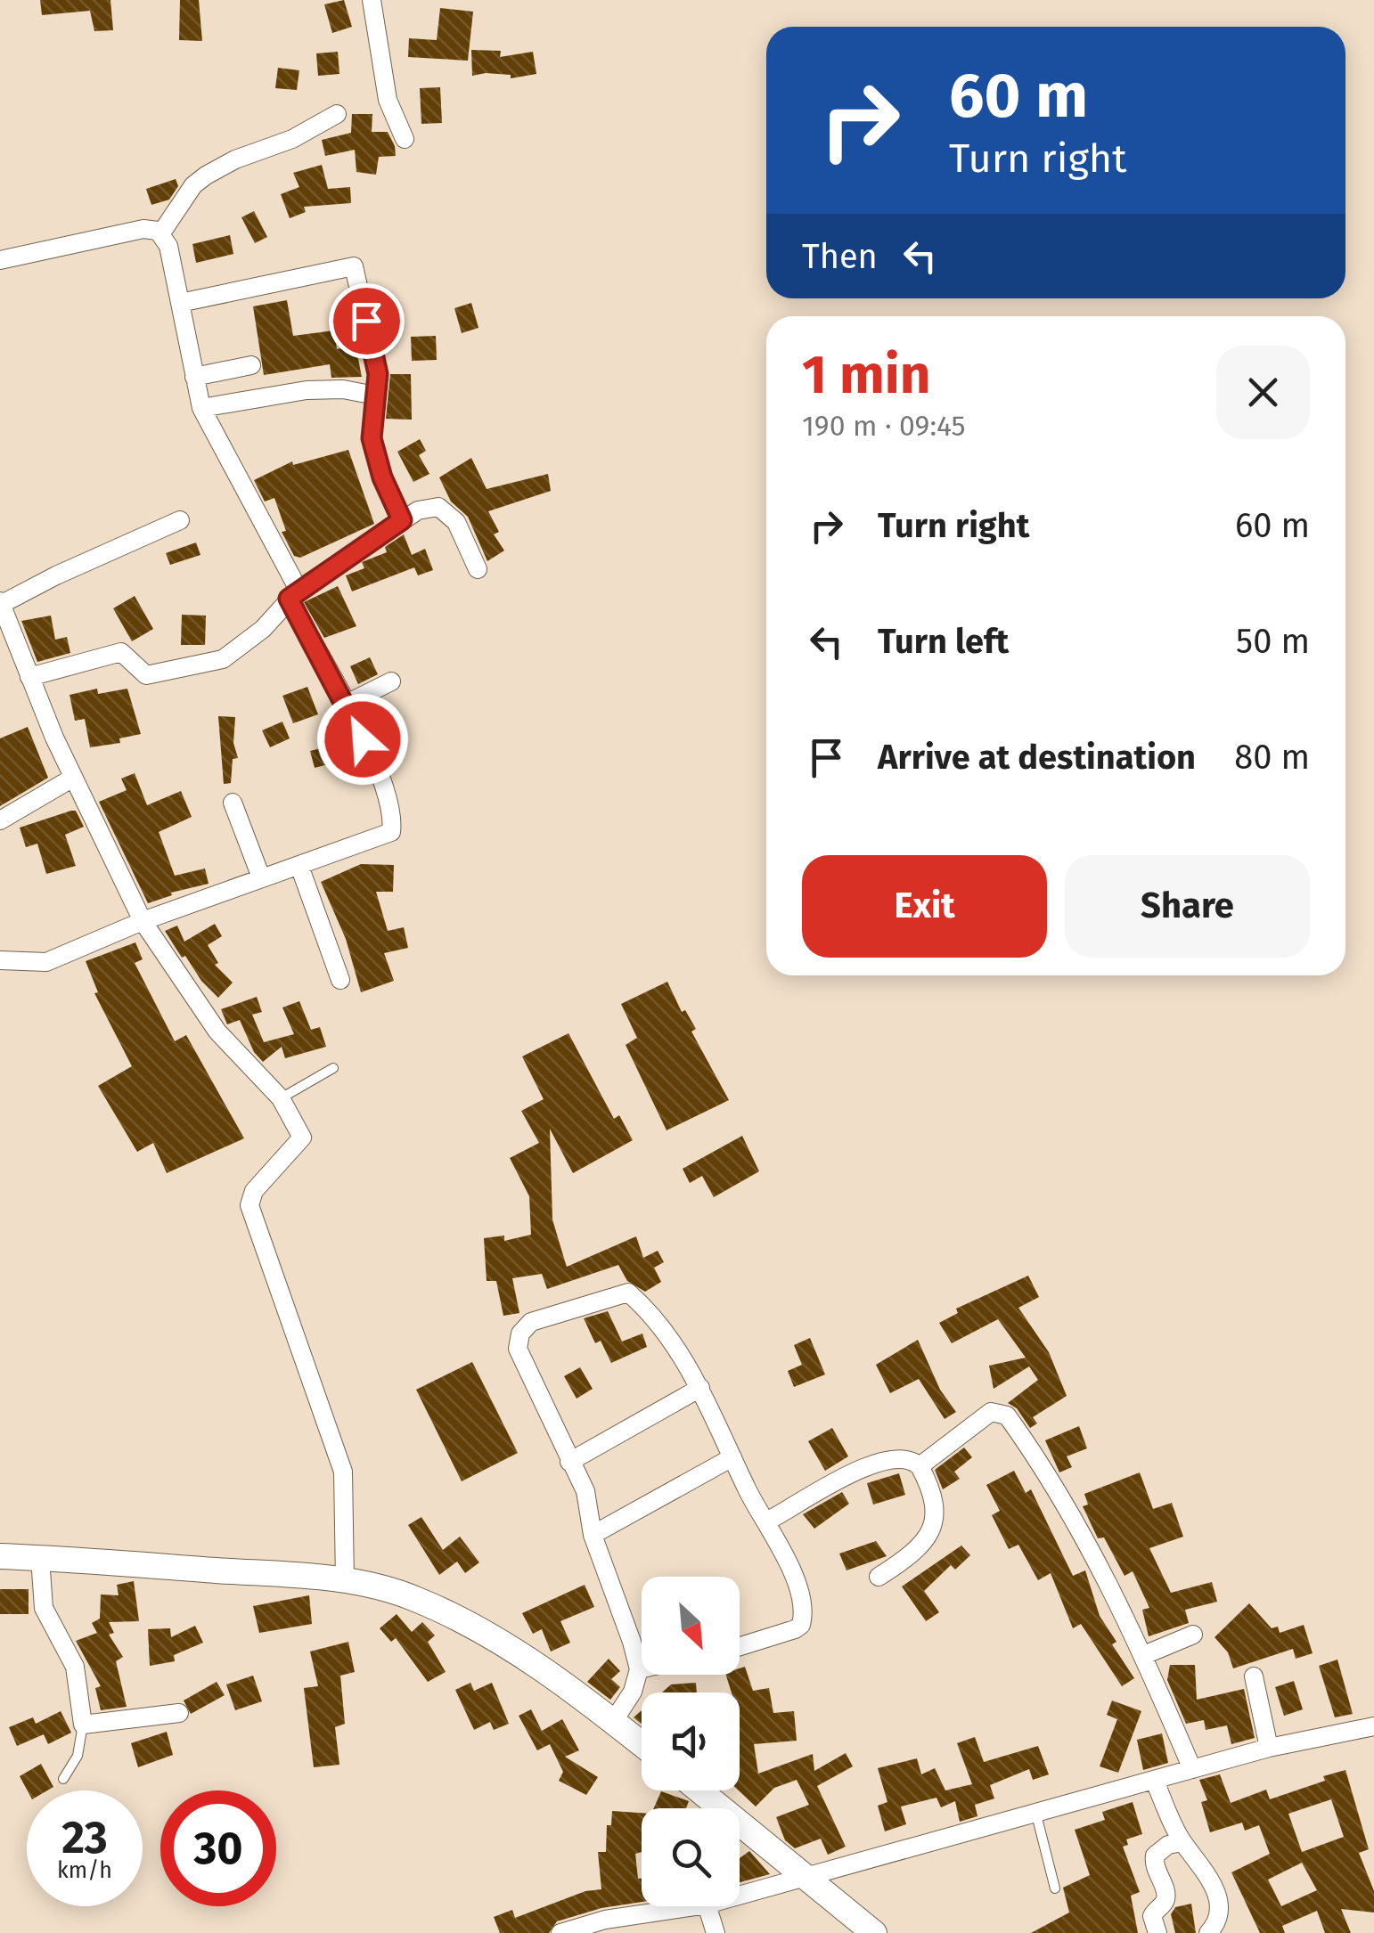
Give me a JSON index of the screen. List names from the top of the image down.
{
  "north": "bottom right",
  "page": {
    "turn": ["60 m", "Turn right"],
    "then": "Then",
    "heading": ["1 min", "190 m · 09:45"],
    "list": [
      {
        "name": "Turn right",
        "value": "60 m"
      },
      {
        "name": "Turn left",
        "value": "50 m"
      },
      {
        "name": "Arrive at destination",
        "value": "80 m"
      }
    ],
    "buttons": ["Exit", "Share"],
    "speed": "23 km/h",
    "limit": "30"
  }
}
